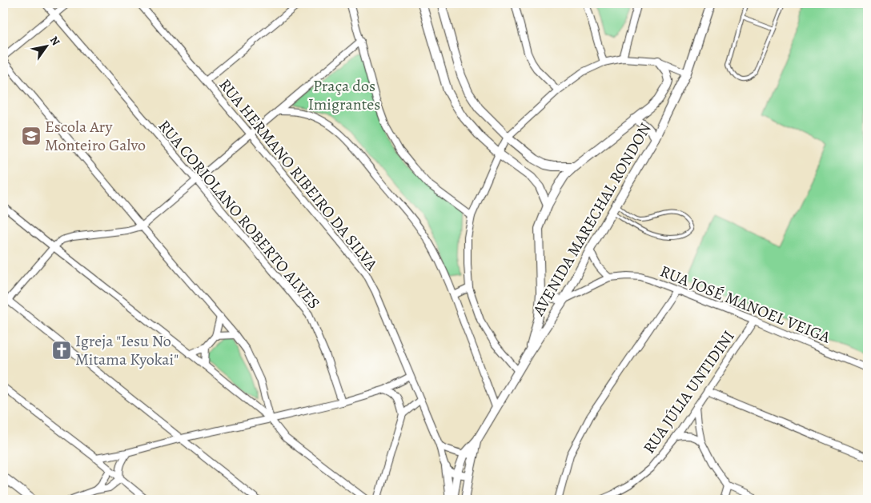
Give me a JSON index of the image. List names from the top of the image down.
{
  "streets": {
    "street": [
      "RUA HERMANO RIBEIRO DA SILVA",
      "RUA CORIOLANO ROBERTO ALVES",
      "AVENIDA MARECHAL RONDON",
      "RUA JOSÉ MANOEL VEIGA",
      "RUA JÚLIA UNTIDINI"
    ]
  },
  "crossings": [
    ["AVENIDA MARECHAL RONDON", "RUA JOSÉ MANOEL VEIGA"],
    ["RUA JOSÉ MANOEL VEIGA", "RUA JÚLIA UNTIDINI"]
  ],
  "parks": ["Praça dos Imigrantes"],
  "places": {
    "school or university": ["Escola Ary Monteiro Galvo"],
    "church": ["Igreja \"Iesu No Mitama Kyokai\""]
  },
  "north": "top right"
}
